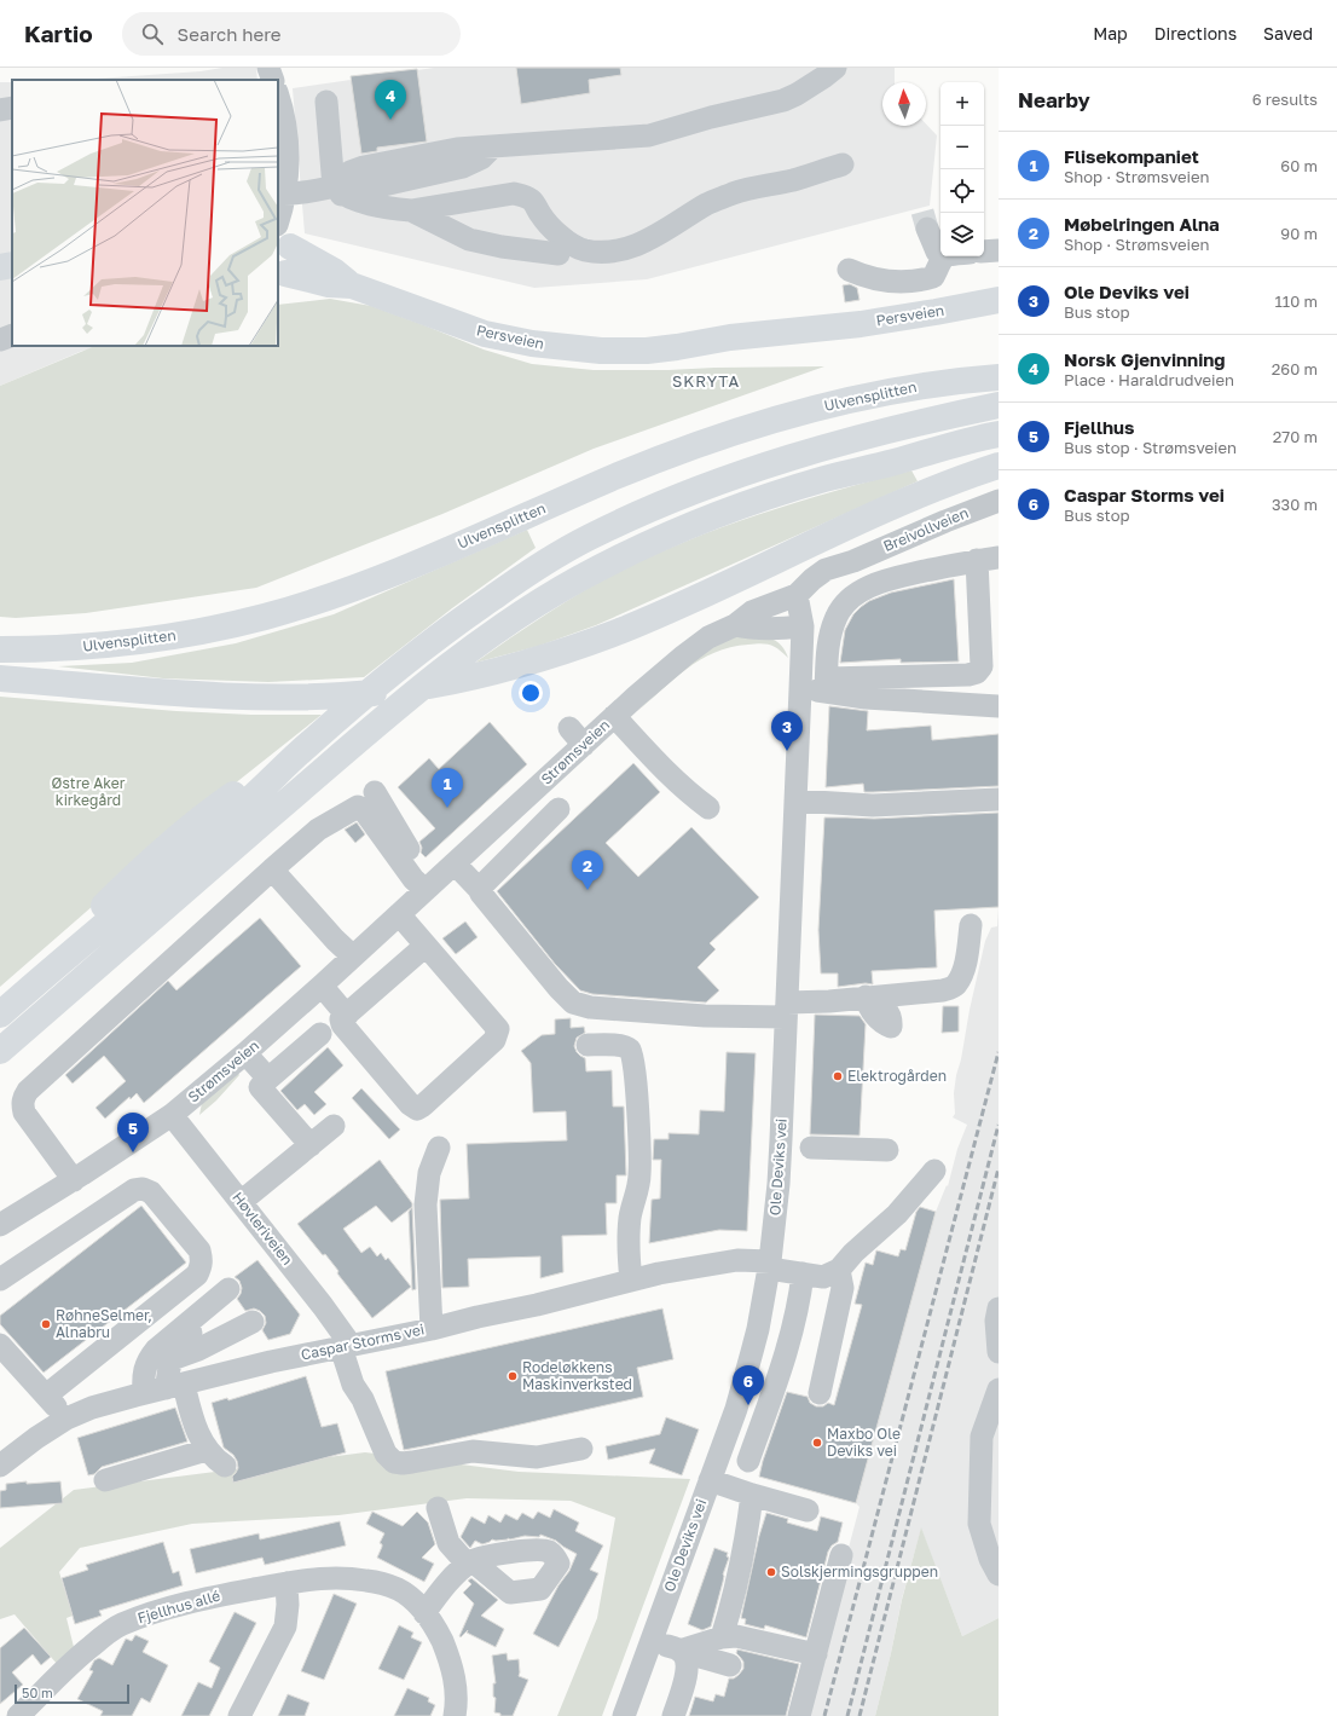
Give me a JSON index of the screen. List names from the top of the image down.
{
  "streets": {
    "main road": ["Persveien", "Ulvensplitten"],
    "street": [
      "Breivollveien",
      "Strømsveien",
      "Ole Deviks vei",
      "Høvleriveien",
      "Caspar Storms vei",
      "Fjellhus allé"
    ]
  },
  "crossings": [
    ["Breivollveien", "Strømsveien"],
    ["Breivollveien", "Ole Deviks vei"],
    ["Strømsveien", "Ole Deviks vei"],
    ["Strømsveien", "Høvleriveien"],
    ["Ole Deviks vei", "Caspar Storms vei"],
    ["Høvleriveien", "Caspar Storms vei"]
  ],
  "districts": ["SKRYTA"],
  "parks": ["Østre Aker kirkegård"],
  "places": [
    "Elektrogården",
    "RøhneSelmer, Alnabru",
    "Rodeløkkens Maskinverksted",
    "Maxbo Ole Deviks vei",
    "Solskjermingsgruppen"
  ],
  "scale_bar": "50 m",
  "north": "top",
  "page": {
    "header": "Kartio",
    "search": "Search here",
    "nav": ["Map", "Directions", "Saved"],
    "heading": ["Nearby", "6 results"],
    "pins": [
      "4",
      "3",
      "1",
      "2",
      "5",
      "6"
    ],
    "map_buttons": ["+", "−"],
    "list": [
      {
        "mark": "1",
        "name": "Flisekompaniet",
        "note": "Shop · Strømsveien",
        "value": "60 m"
      },
      {
        "mark": "2",
        "name": "Møbelringen Alna",
        "note": "Shop · Strømsveien",
        "value": "90 m"
      },
      {
        "mark": "3",
        "name": "Ole Deviks vei",
        "note": "Bus stop",
        "value": "110 m"
      },
      {
        "mark": "4",
        "name": "Norsk Gjenvinning",
        "note": "Place · Haraldrudveien",
        "value": "260 m"
      },
      {
        "mark": "5",
        "name": "Fjellhus",
        "note": "Bus stop · Strømsveien",
        "value": "270 m"
      },
      {
        "mark": "6",
        "name": "Caspar Storms vei",
        "note": "Bus stop",
        "value": "330 m"
      }
    ],
    "scale": "50 m"
  }
}
